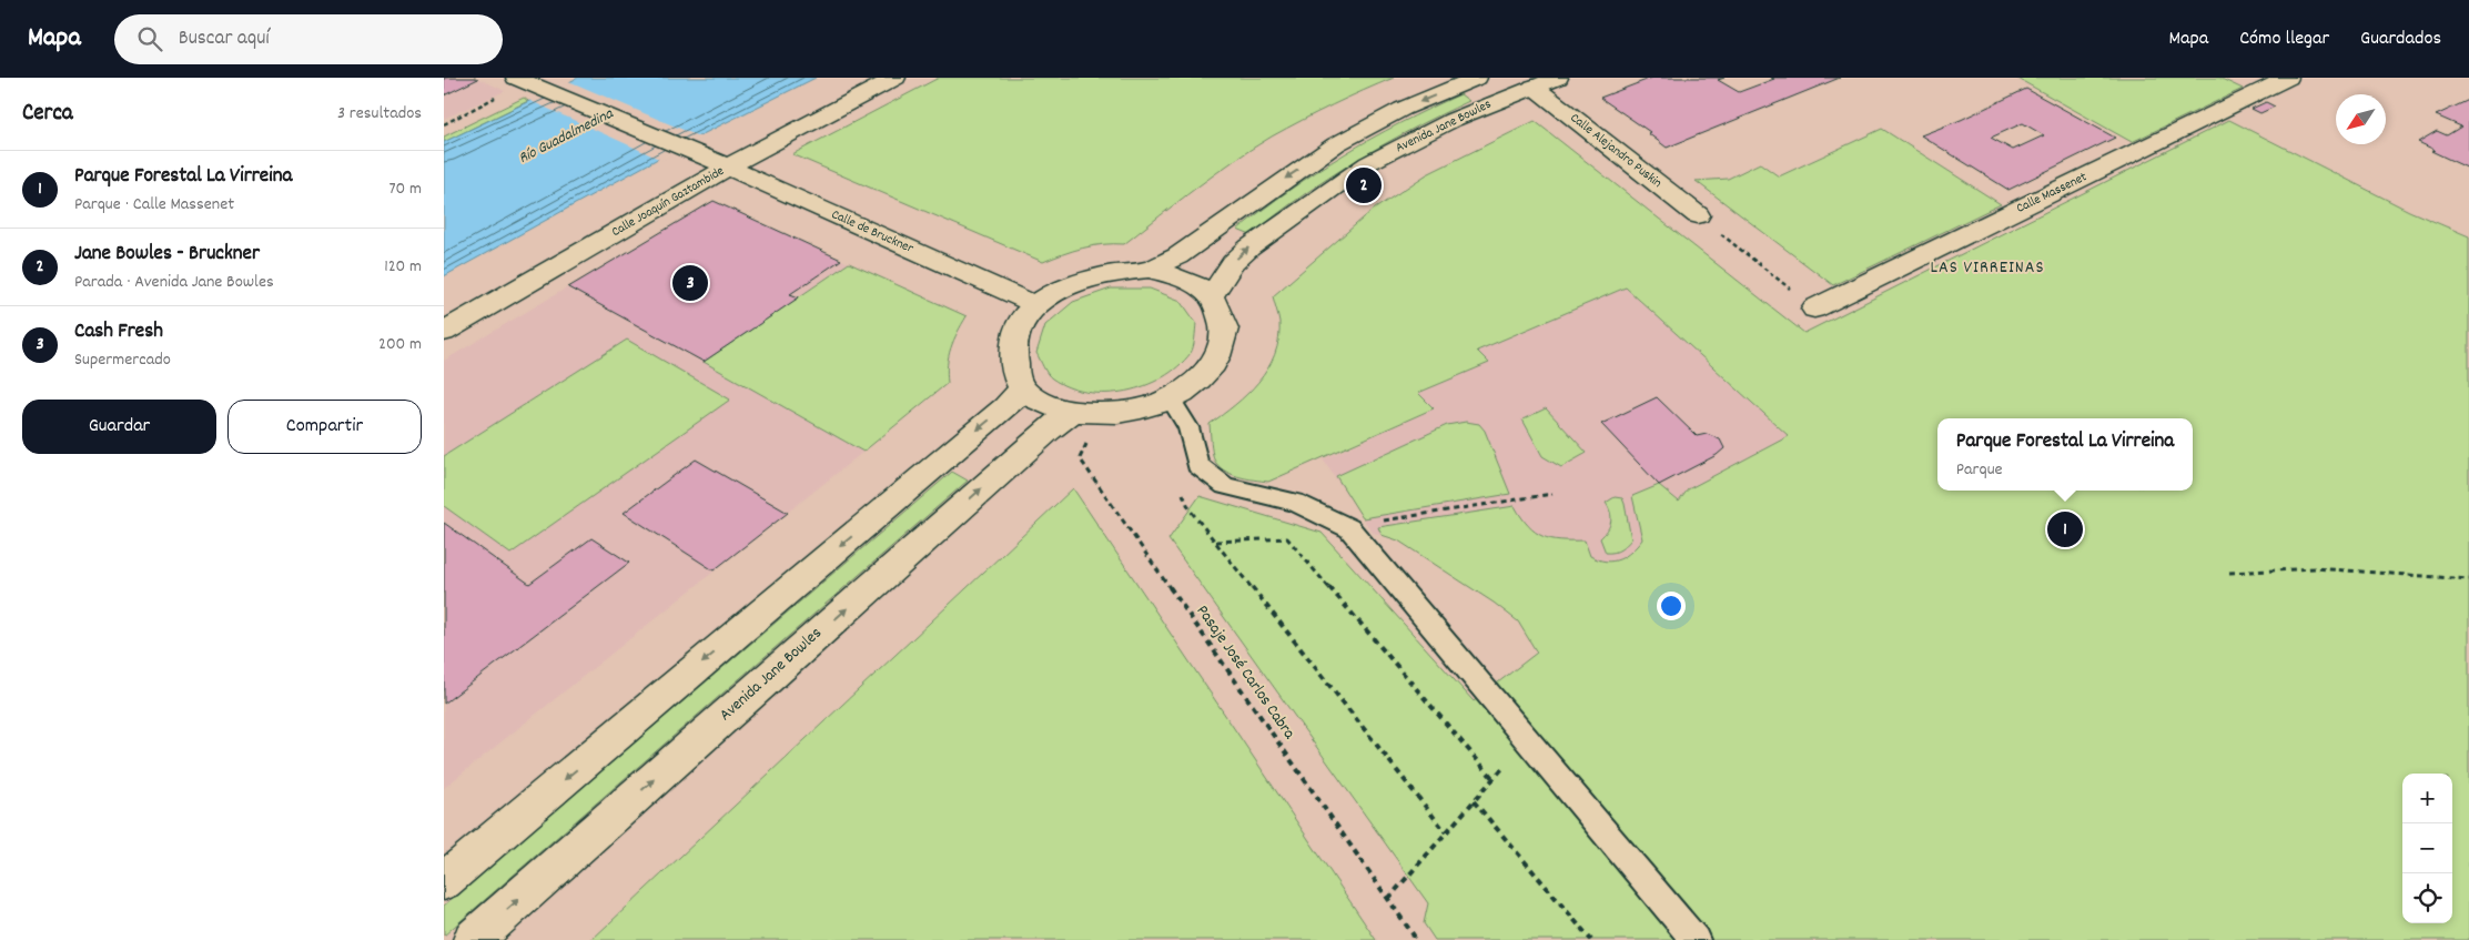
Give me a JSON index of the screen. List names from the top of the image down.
{
  "streets": {
    "main road": [
      "Avenida Jane Bowles",
      "Calle Alejandro Puskin",
      "Calle Massenet",
      "Calle Joaquín Gaztambide",
      "Calle de Bruckner"
    ],
    "path": ["Pasaje José Carlos Cabra"]
  },
  "crossings": [
    ["Avenida Jane Bowles", "Calle Alejandro Puskin"],
    ["Avenida Jane Bowles", "Calle de Bruckner"],
    ["Avenida Jane Bowles", "Pasaje José Carlos Cabra"],
    ["Calle Joaquín Gaztambide", "Calle de Bruckner"],
    ["Calle de Bruckner", "Pasaje José Carlos Cabra"]
  ],
  "districts": ["LAS VIRREINAS"],
  "water": ["Río Guadalmedina"],
  "north": "bottom left",
  "page": {
    "header": "Mapa",
    "search": "Buscar aquí",
    "nav": ["Mapa", "Cómo llegar", "Guardados"],
    "heading": ["Cerca", "3 resultados"],
    "list": [
      {
        "mark": "1",
        "name": "Parque Forestal La Virreina",
        "note": "Parque · Calle Massenet",
        "value": "70 m"
      },
      {
        "mark": "2",
        "name": "Jane Bowles - Bruckner",
        "note": "Parada · Avenida Jane Bowles",
        "value": "120 m"
      },
      {
        "mark": "3",
        "name": "Cash Fresh",
        "note": "Supermercado",
        "value": "200 m"
      }
    ],
    "pins": ["2", "3", "1"],
    "buttons": ["Guardar", "Compartir"],
    "popup": ["Parque Forestal La Virreina", "Parque"],
    "map_buttons": ["+", "−"]
  }
}
